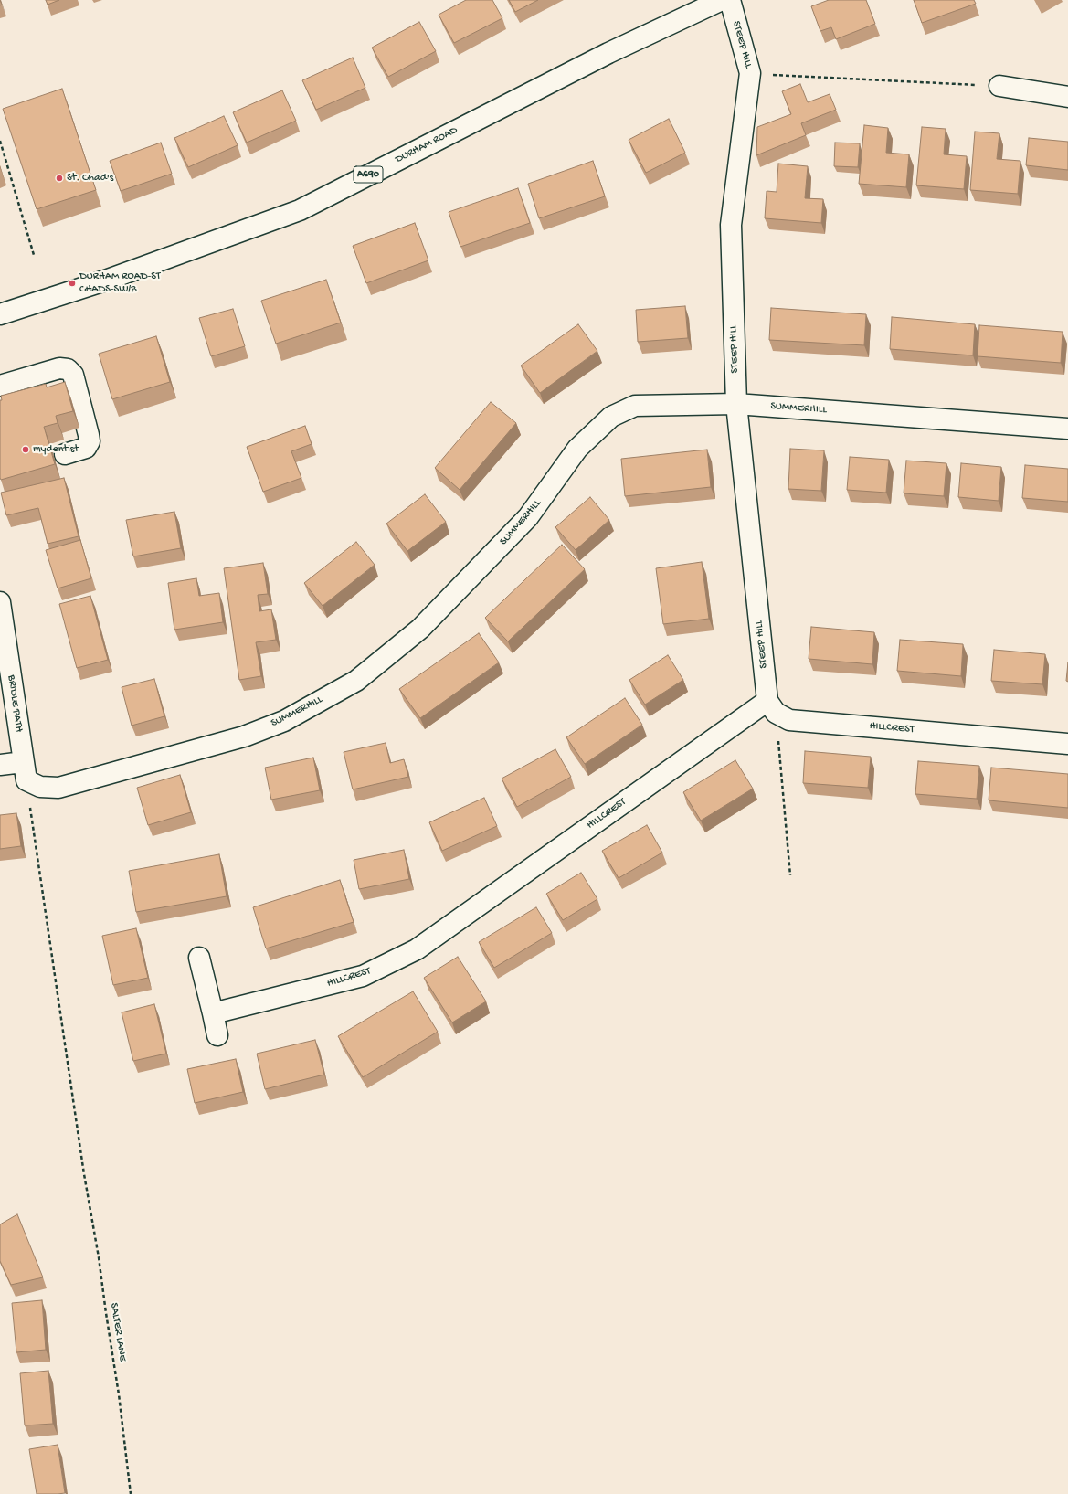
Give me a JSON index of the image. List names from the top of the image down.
{
  "streets": {
    "main road": [
      "STEEP HILL",
      "DURHAM ROAD",
      "A690",
      "SUMMERHILL",
      "BRIDLE PATH",
      "HILLCREST"
    ],
    "path": ["SALTER LANE"]
  },
  "crossings": [
    ["STEEP HILL", "SUMMERHILL"],
    ["STEEP HILL", "HILLCREST"],
    ["SUMMERHILL", "BRIDLE PATH"],
    ["SUMMERHILL", "SALTER LANE"],
    ["BRIDLE PATH", "SALTER LANE"]
  ],
  "places": ["St. Chad's", "DURHAM ROAD-ST CHADS-SW/B", "mydentist"]
}
